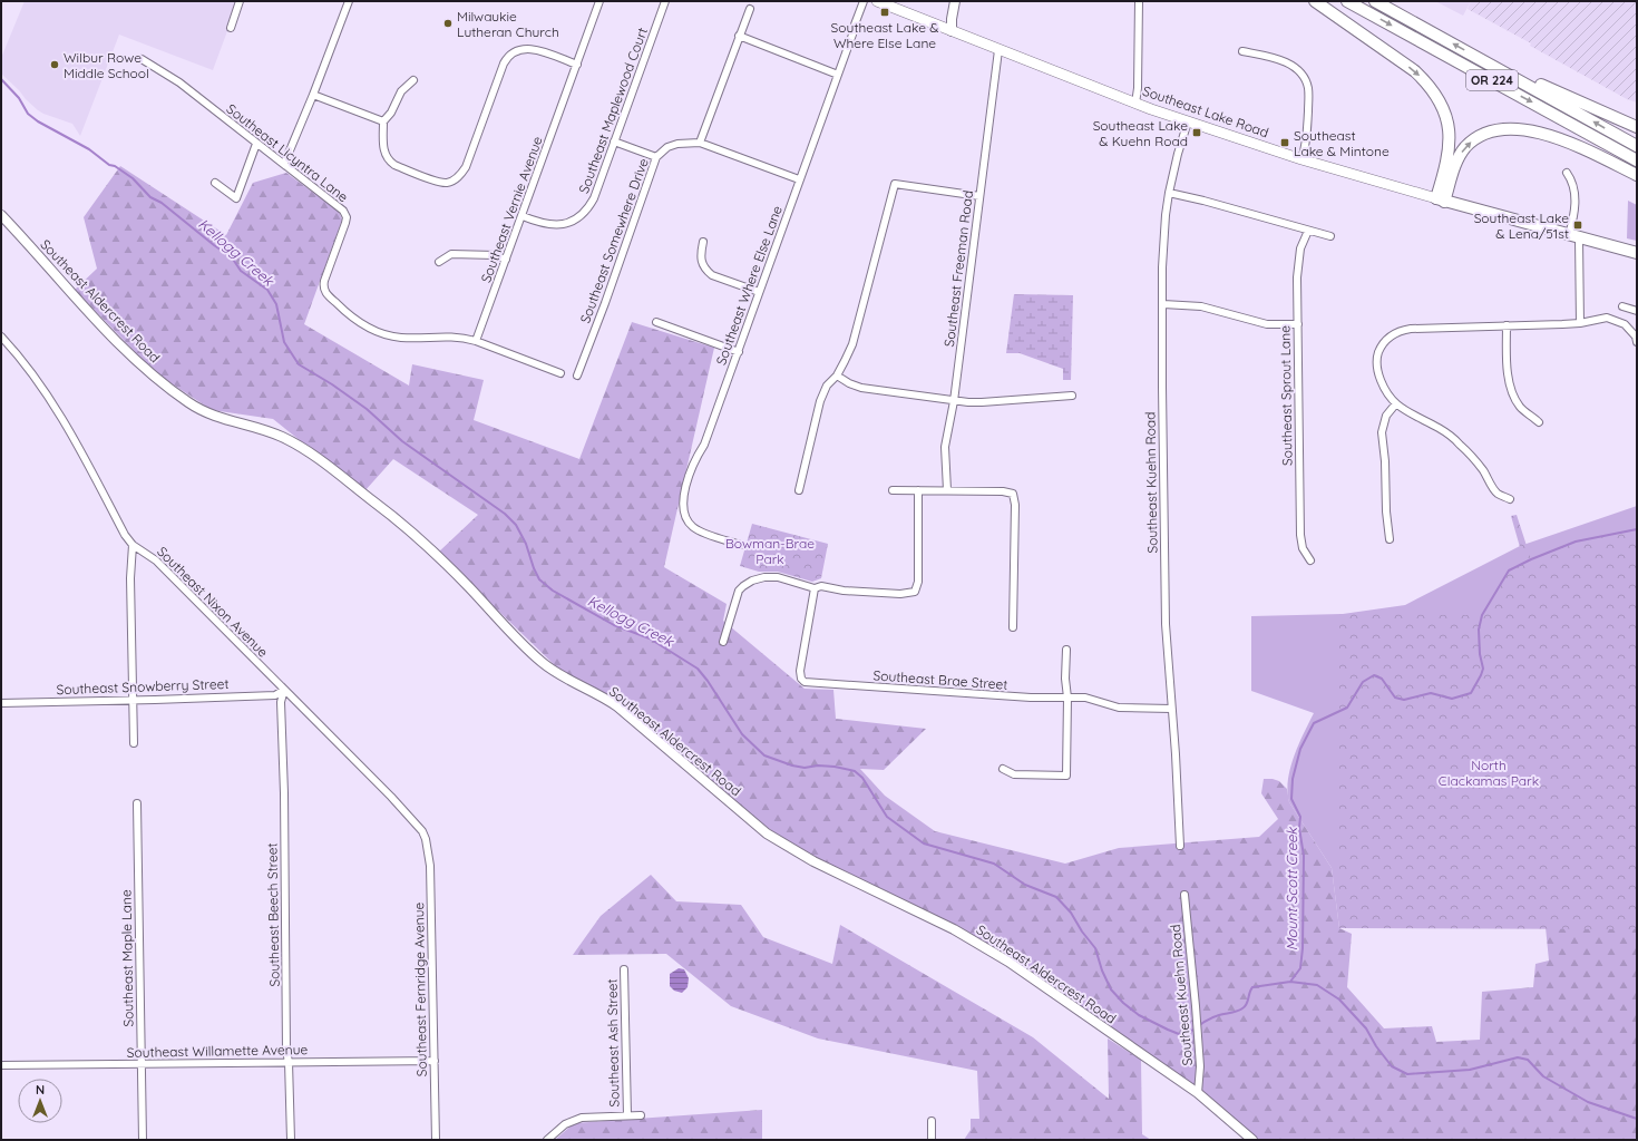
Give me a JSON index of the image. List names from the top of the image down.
{
  "streets": {
    "main road": ["OR 224", "Southeast Lake Road"],
    "street": [
      "Southeast Maplewood Court",
      "Southeast Licyntra Lane",
      "Southeast Vernie Avenue",
      "Southeast Somewhere Drive",
      "Southeast Freeman Road",
      "Southeast Where Else Lane",
      "Southeast Aldercrest Road",
      "Southeast Sprout Lane",
      "Southeast Kuehn Road",
      "Southeast Nixon Avenue",
      "Southeast Brae Street",
      "Southeast Snowberry Street",
      "Southeast Beech Street",
      "Southeast Maple Lane",
      "Southeast Fernridge Avenue",
      "Southeast Ash Street",
      "Southeast Willamette Avenue"
    ]
  },
  "crossings": [
    ["Southeast Maplewood Court", "Southeast Vernie Avenue"],
    ["Southeast Lake Road", "Southeast Freeman Road"],
    ["Southeast Lake Road", "Southeast Kuehn Road"],
    ["Southeast Licyntra Lane", "Southeast Vernie Avenue"],
    ["Southeast Somewhere Drive", "Southeast Where Else Lane"],
    ["Southeast Aldercrest Road", "Southeast Kuehn Road"],
    ["Southeast Kuehn Road", "Southeast Brae Street"],
    ["Southeast Nixon Avenue", "Southeast Snowberry Street"],
    ["Southeast Nixon Avenue", "Southeast Beech Street"],
    ["Southeast Nixon Avenue", "Southeast Fernridge Avenue"],
    ["Southeast Snowberry Street", "Southeast Beech Street"],
    ["Southeast Beech Street", "Southeast Willamette Avenue"],
    ["Southeast Maple Lane", "Southeast Willamette Avenue"],
    ["Southeast Fernridge Avenue", "Southeast Willamette Avenue"]
  ],
  "water": ["Kellogg Creek", "Mount Scott Creek"],
  "parks": ["Bowman-Brae Park", "North Clackamas Park"],
  "places": {
    "transit": [
      "Southeast Lake & Where Else Lane",
      "Southeast Lake & Kuehn Road",
      "Southeast Lake & Mintone",
      "Southeast Lake & Lena/51st"
    ],
    "other": ["Milwaukie Lutheran Church", "Wilbur Rowe Middle School"]
  },
  "north": "top"
}
